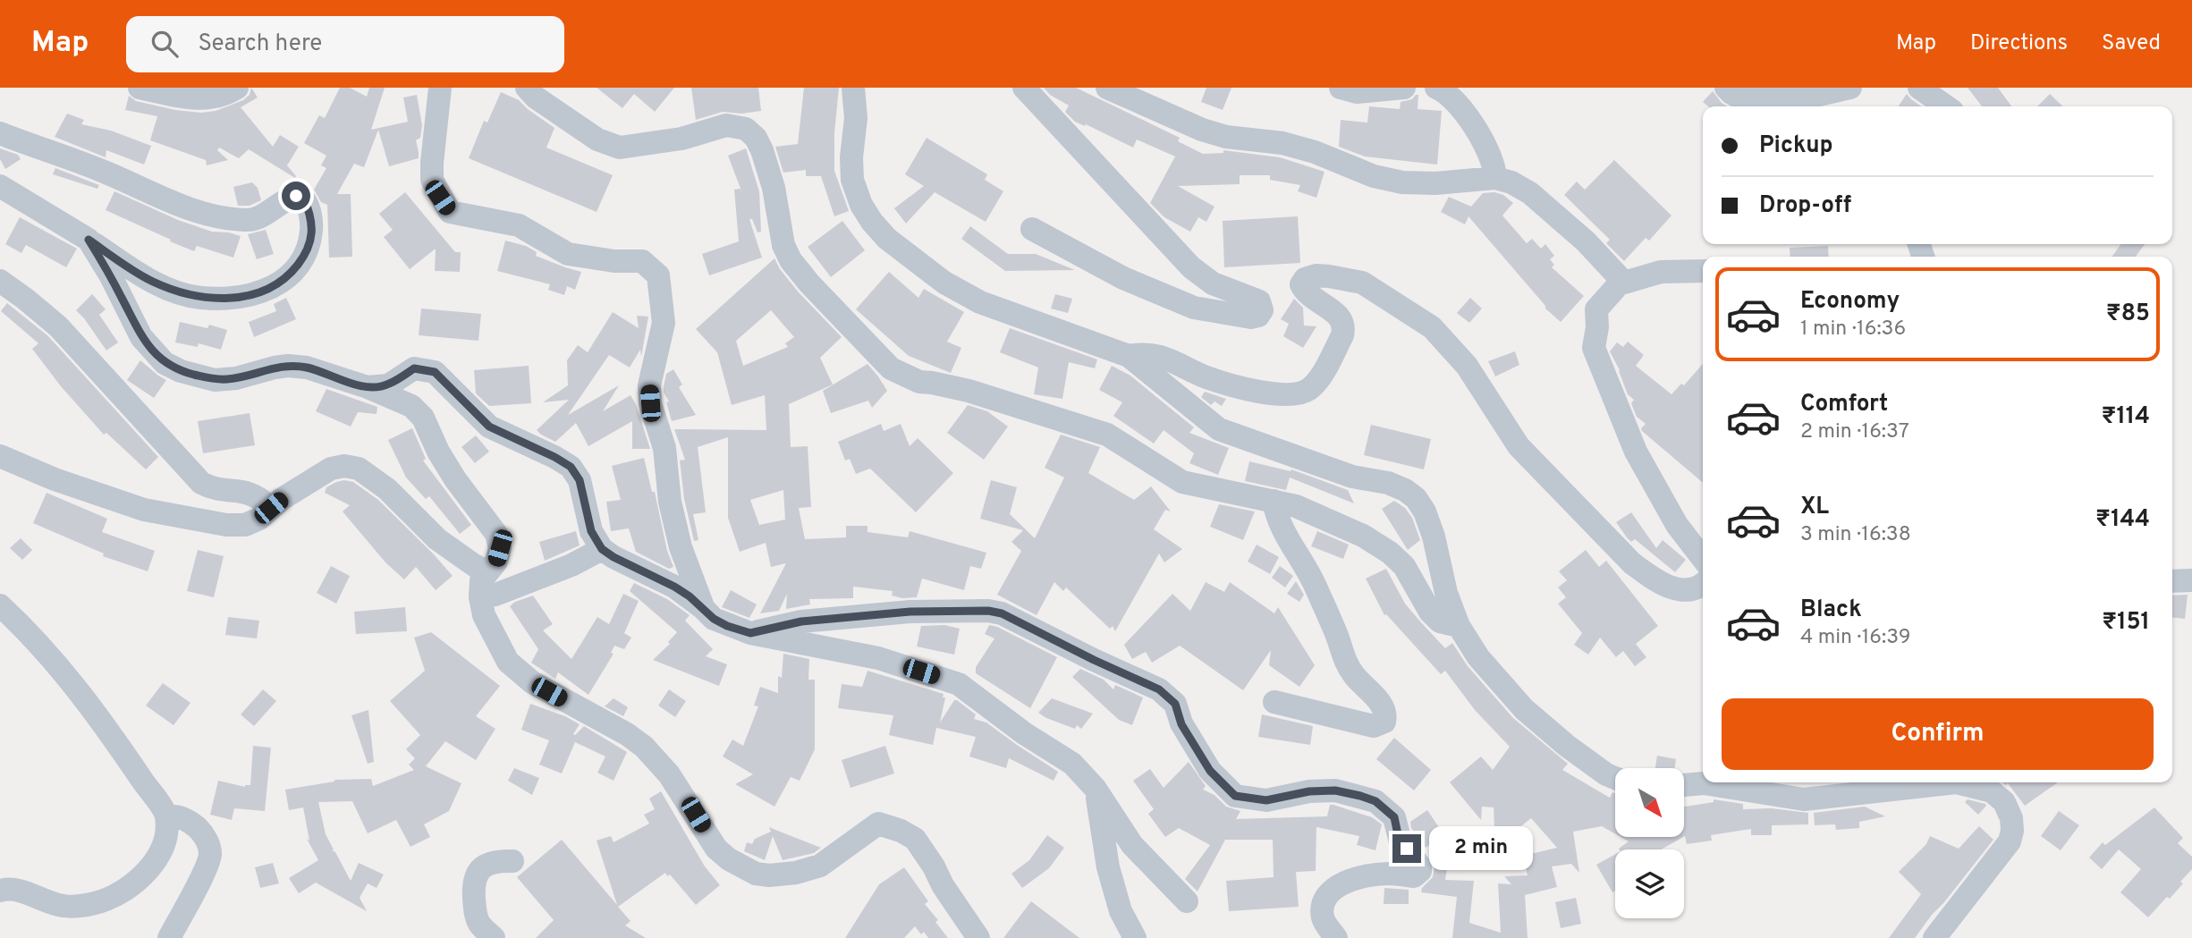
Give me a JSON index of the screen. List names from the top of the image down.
{
  "north": "bottom right",
  "page": {
    "header": "Map",
    "search": "Search here",
    "nav": ["Map", "Directions", "Saved"],
    "banner": ["Pickup", "Drop-off"],
    "list": [
      {
        "name": "Economy",
        "note": "1 min · 16:36",
        "value": "₹85"
      },
      {
        "name": "Comfort",
        "note": "2 min · 16:37",
        "value": "₹114"
      },
      {
        "name": "XL",
        "note": "3 min · 16:38",
        "value": "₹144"
      },
      {
        "name": "Black",
        "note": "4 min · 16:39",
        "value": "₹151"
      }
    ],
    "buttons": "Confirm",
    "bubble": "2 min"
  }
}
